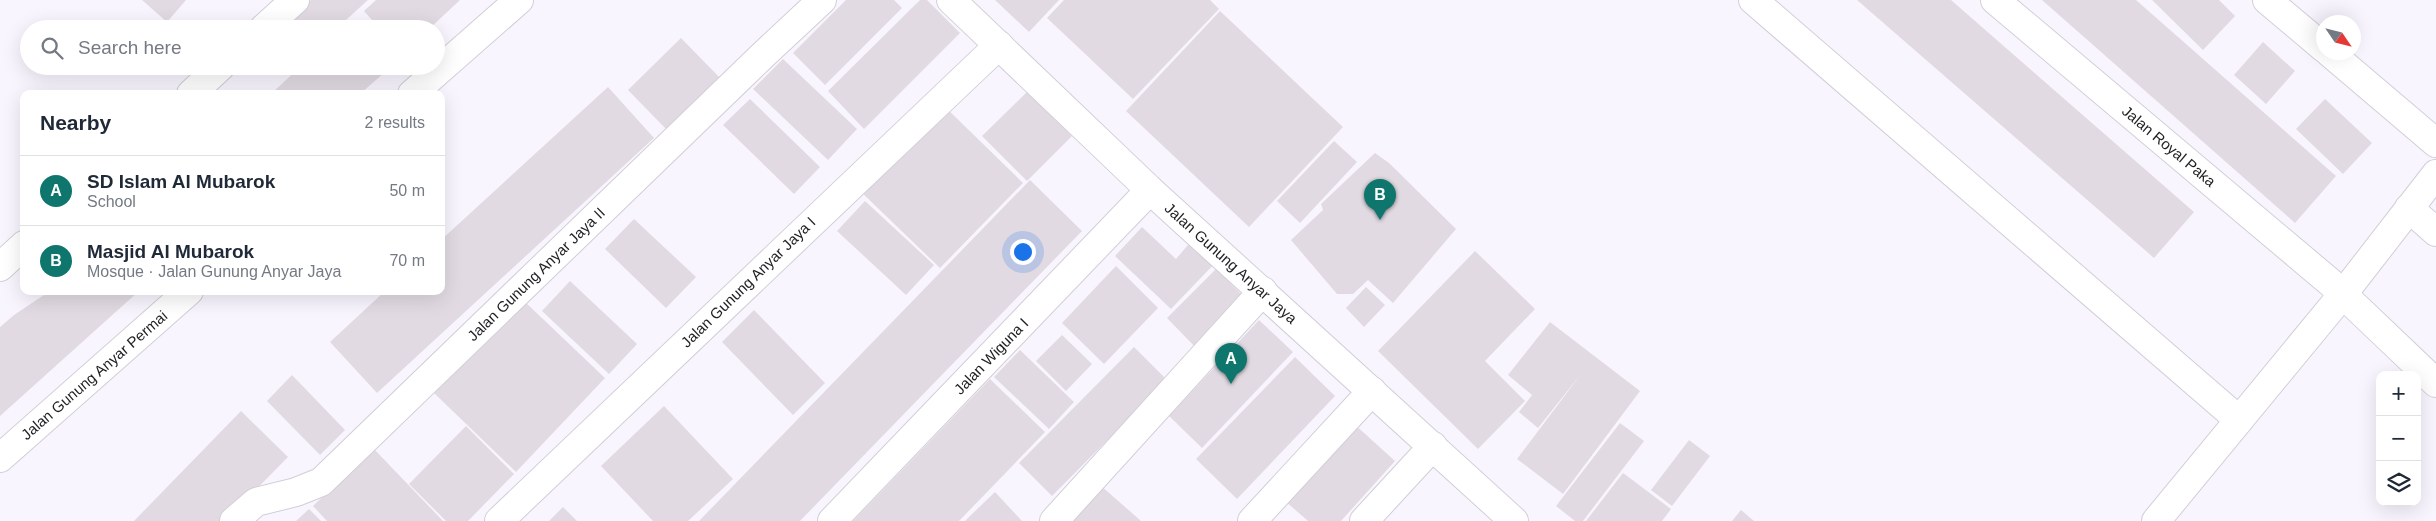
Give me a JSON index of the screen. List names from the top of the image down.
{
  "streets": {
    "street": [
      "Jalan Royal Paka",
      "Jalan Gunung Anyar Jaya",
      "Jalan Gunung Anyar Jaya II",
      "Jalan Gunung Anyar Jaya I",
      "Jalan Wiguna I",
      "Jalan Gunung Anyar Permai"
    ]
  },
  "crossings": [
    ["Jalan Gunung Anyar Jaya", "Jalan Gunung Anyar Jaya I"],
    ["Jalan Gunung Anyar Jaya", "Jalan Wiguna I"]
  ],
  "north": "bottom right",
  "page": {
    "search": "Search here",
    "heading": ["Nearby", "2 results"],
    "list": [
      {
        "mark": "A",
        "name": "SD Islam Al Mubarok",
        "note": "School",
        "value": "50 m"
      },
      {
        "mark": "B",
        "name": "Masjid Al Mubarok",
        "note": "Mosque · Jalan Gunung Anyar Jaya",
        "value": "70 m"
      }
    ],
    "pins": ["B", "A"],
    "map_buttons": ["+", "−"]
  }
}
